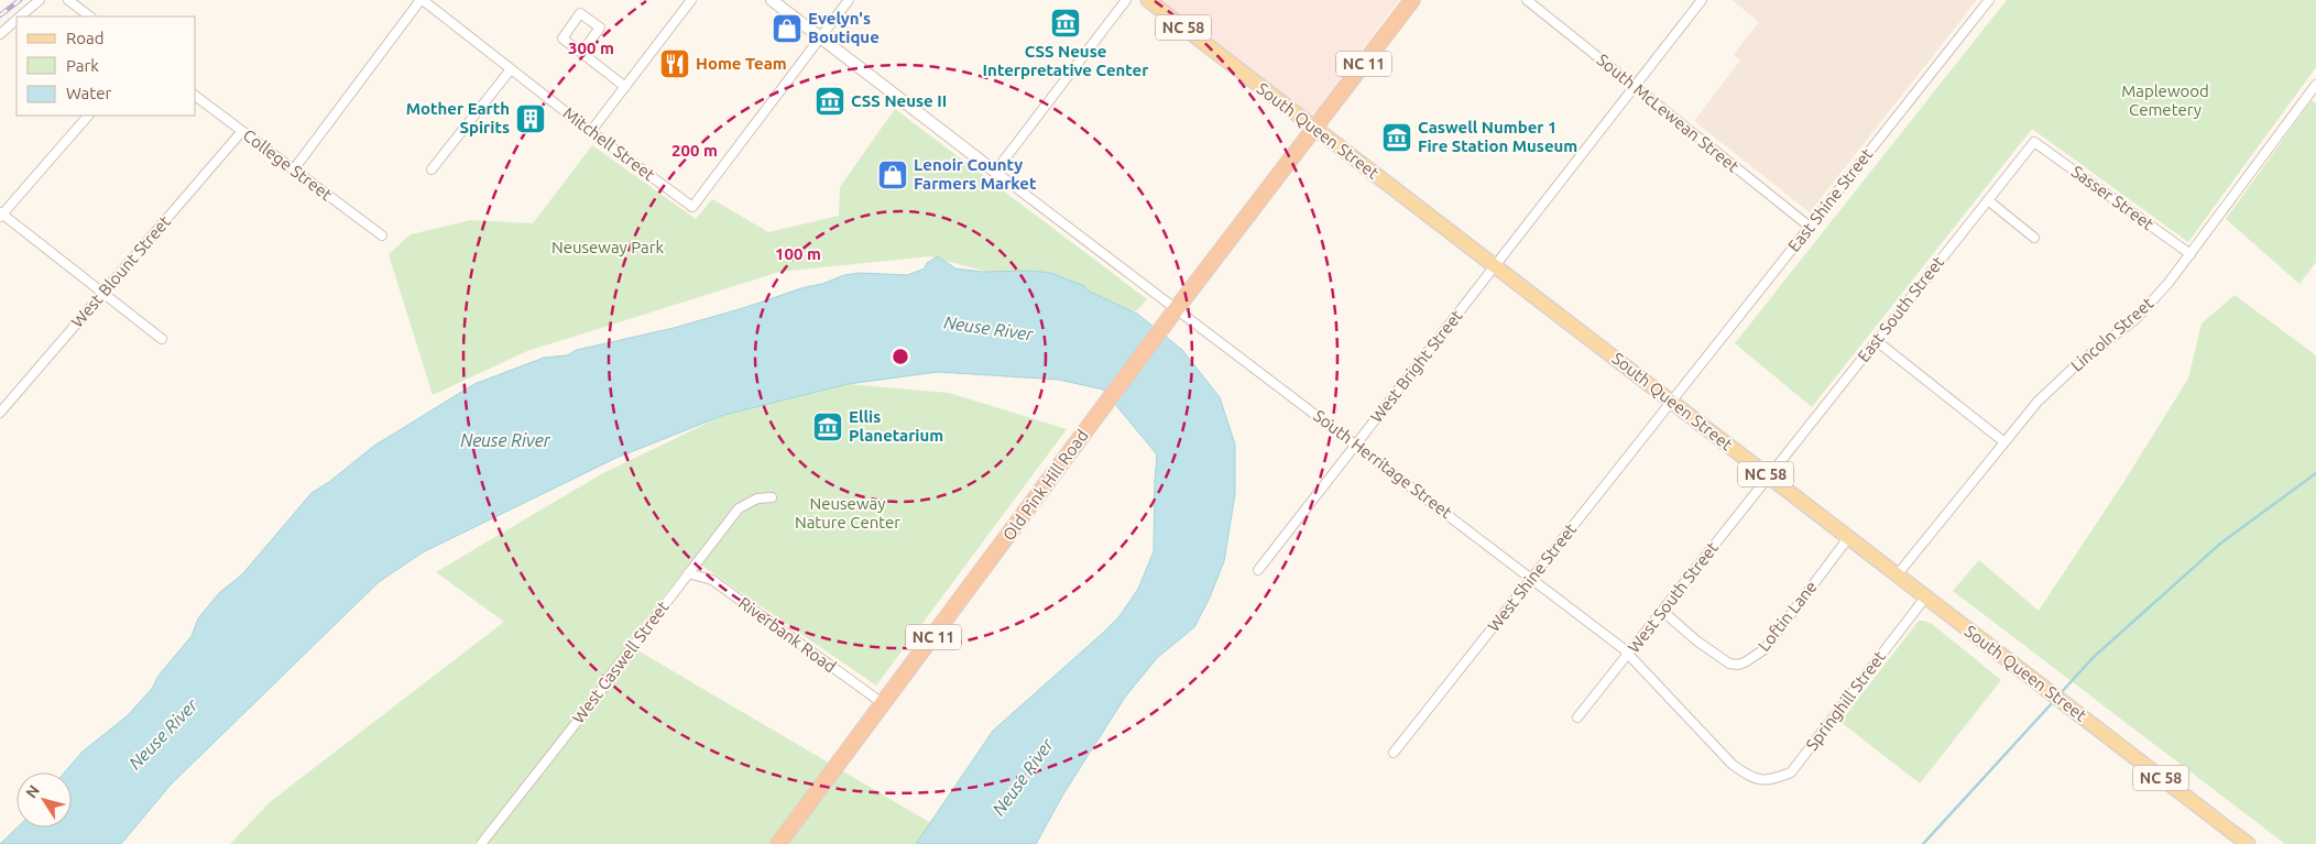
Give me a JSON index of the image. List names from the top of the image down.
{
  "streets": {
    "highway": ["NC 11", "Old Pink Hill Road"],
    "main road": ["NC 58", "South Queen Street"],
    "street": [
      "South McLewean Street",
      "Mitchell Street",
      "College Street",
      "Sasser Street",
      "East Shine Street",
      "West Blount Street",
      "East South Street",
      "Lincoln Street",
      "West Bright Street",
      "South Herritage Street",
      "West Shine Street",
      "West South Street",
      "Loftin Lane",
      "Riverbank Road",
      "West Caswell Street",
      "Springhill Street"
    ]
  },
  "crossings": [
    ["NC 11", "South Queen Street"],
    ["NC 11", "Old Pink Hill Road"],
    ["South McLewean Street", "East Shine Street"],
    ["South McLewean Street", "West Bright Street"],
    ["South Queen Street", "East Shine Street"],
    ["South Queen Street", "East South Street"],
    ["South Queen Street", "Lincoln Street"],
    ["South Queen Street", "West Bright Street"],
    ["South Queen Street", "Old Pink Hill Road"],
    ["South Queen Street", "West Shine Street"],
    ["South Queen Street", "West South Street"],
    ["South Queen Street", "Loftin Lane"],
    ["South Queen Street", "Springhill Street"],
    ["College Street", "West Blount Street"],
    ["Sasser Street", "East South Street"],
    ["Sasser Street", "Lincoln Street"],
    ["East Shine Street", "West Shine Street"],
    ["East South Street", "West South Street"],
    ["West Bright Street", "South Herritage Street"],
    ["South Herritage Street", "Old Pink Hill Road"],
    ["South Herritage Street", "West Shine Street"],
    ["South Herritage Street", "West South Street"],
    ["South Herritage Street", "Springhill Street"],
    ["Old Pink Hill Road", "Riverbank Road"],
    ["West South Street", "Loftin Lane"],
    ["Riverbank Road", "West Caswell Street"]
  ],
  "water": ["Neuse River"],
  "parks": ["Maplewood Cemetery", "Neuseway Park", "Neuseway Nature Center"],
  "places": {
    "museum": [
      "CSS Neuse Interpretative Center",
      "CSS Neuse II",
      "Caswell Number 1 Fire Station Museum",
      "Ellis Planetarium"
    ],
    "shop": ["Evelyn's Boutique", "Lenoir County Farmers Market"],
    "restaurant": ["Home Team"],
    "building": ["Mother Earth Spirits"]
  },
  "legend": ["Road", "Park", "Water"],
  "north": "top left",
  "rings": ["300 m", "200 m", "100 m"]
}
